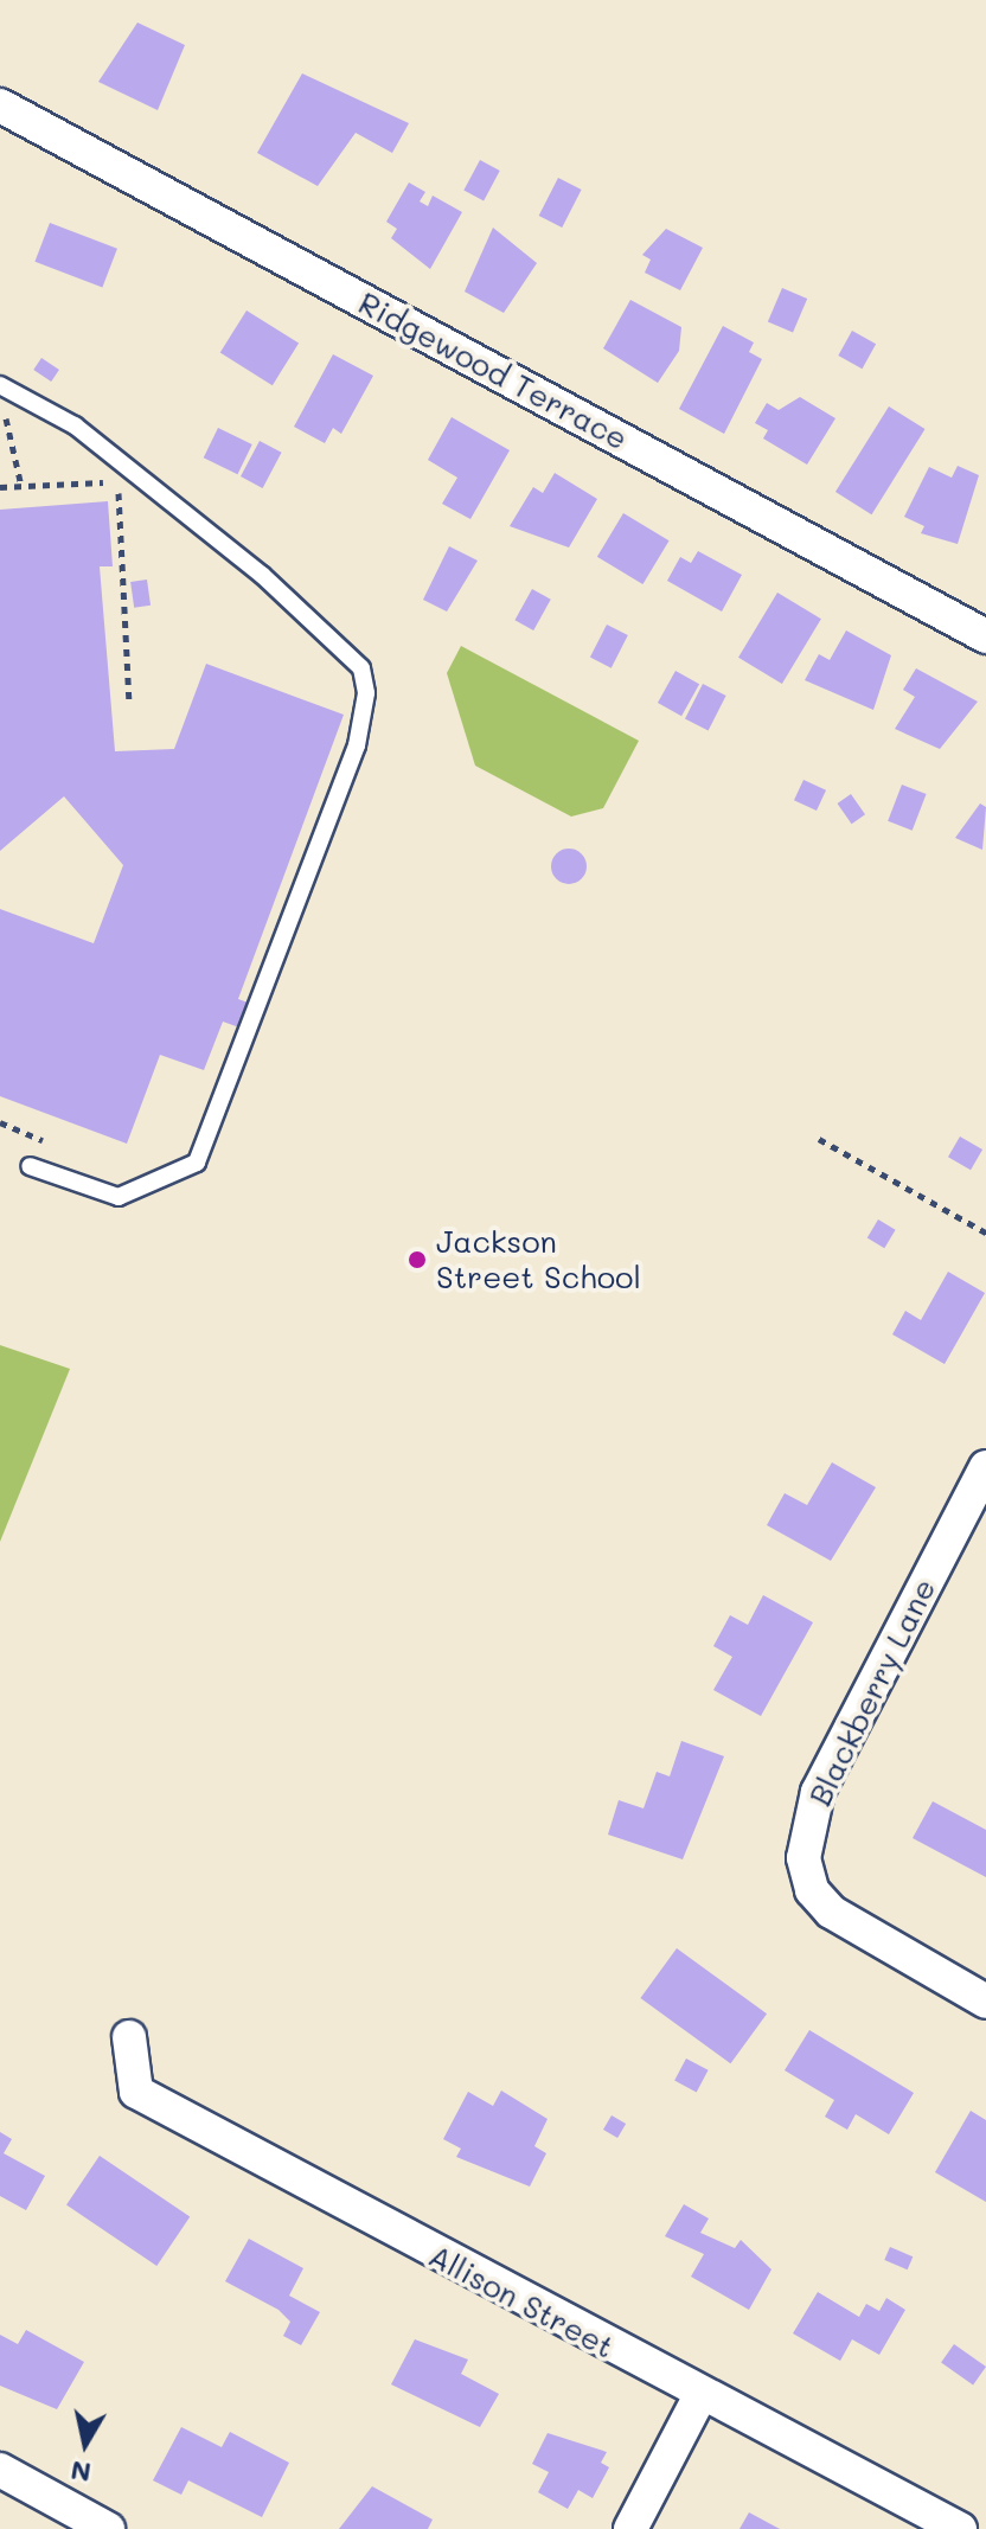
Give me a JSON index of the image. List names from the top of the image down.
{
  "streets": {
    "street": ["Ridgewood Terrace", "Blackberry Lane", "Allison Street"]
  },
  "places": ["Jackson Street School"],
  "north": "bottom"
}
